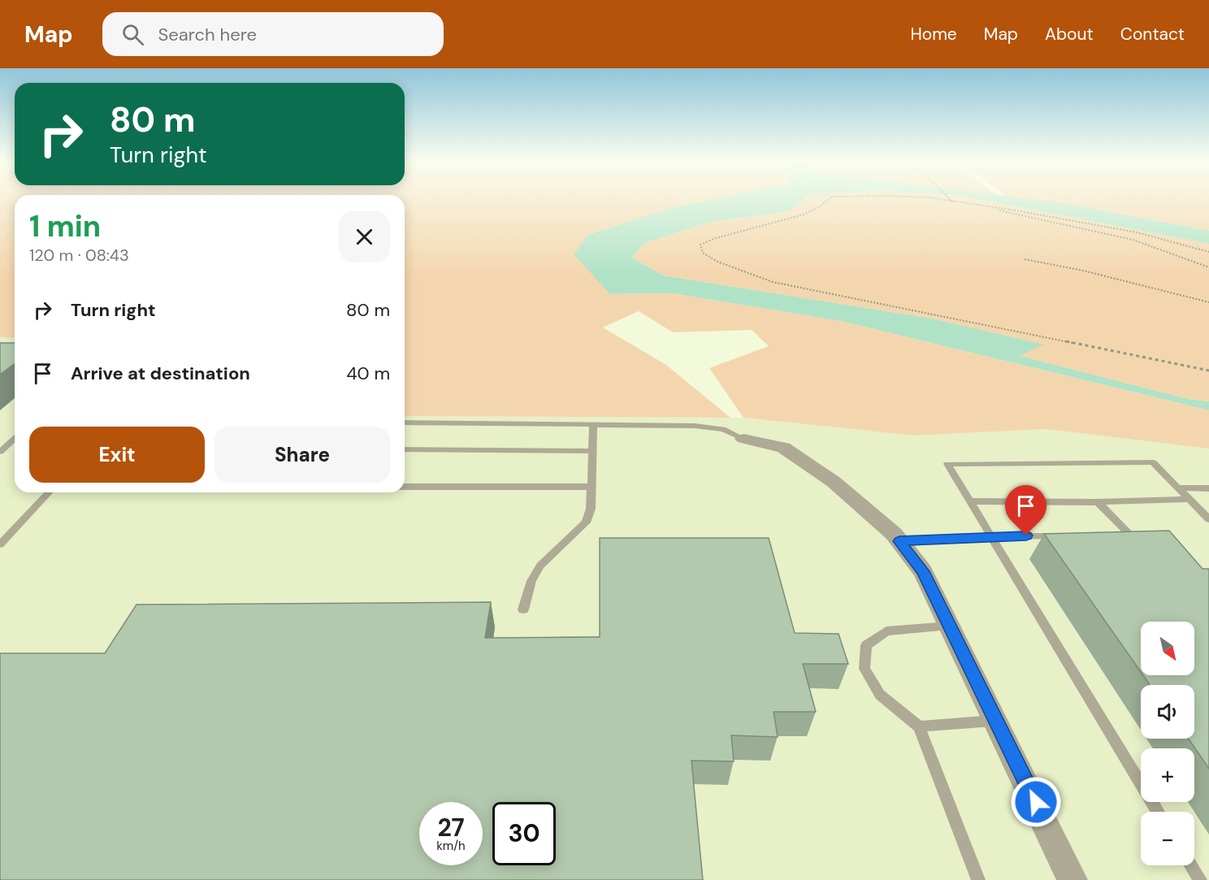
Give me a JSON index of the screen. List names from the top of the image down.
{
  "north": "bottom right",
  "page": {
    "header": "Map",
    "search": "Search here",
    "nav": [
      "Home",
      "Map",
      "About",
      "Contact"
    ],
    "turn": ["80 m", "Turn right"],
    "heading": ["1 min", "120 m · 08:43"],
    "list": [
      {
        "name": "Turn right",
        "value": "80 m"
      },
      {
        "name": "Arrive at destination",
        "value": "40 m"
      }
    ],
    "buttons": ["Exit", "Share"],
    "map_buttons": ["+", "−"],
    "speed": "27 km/h",
    "limit": "30"
  }
}
